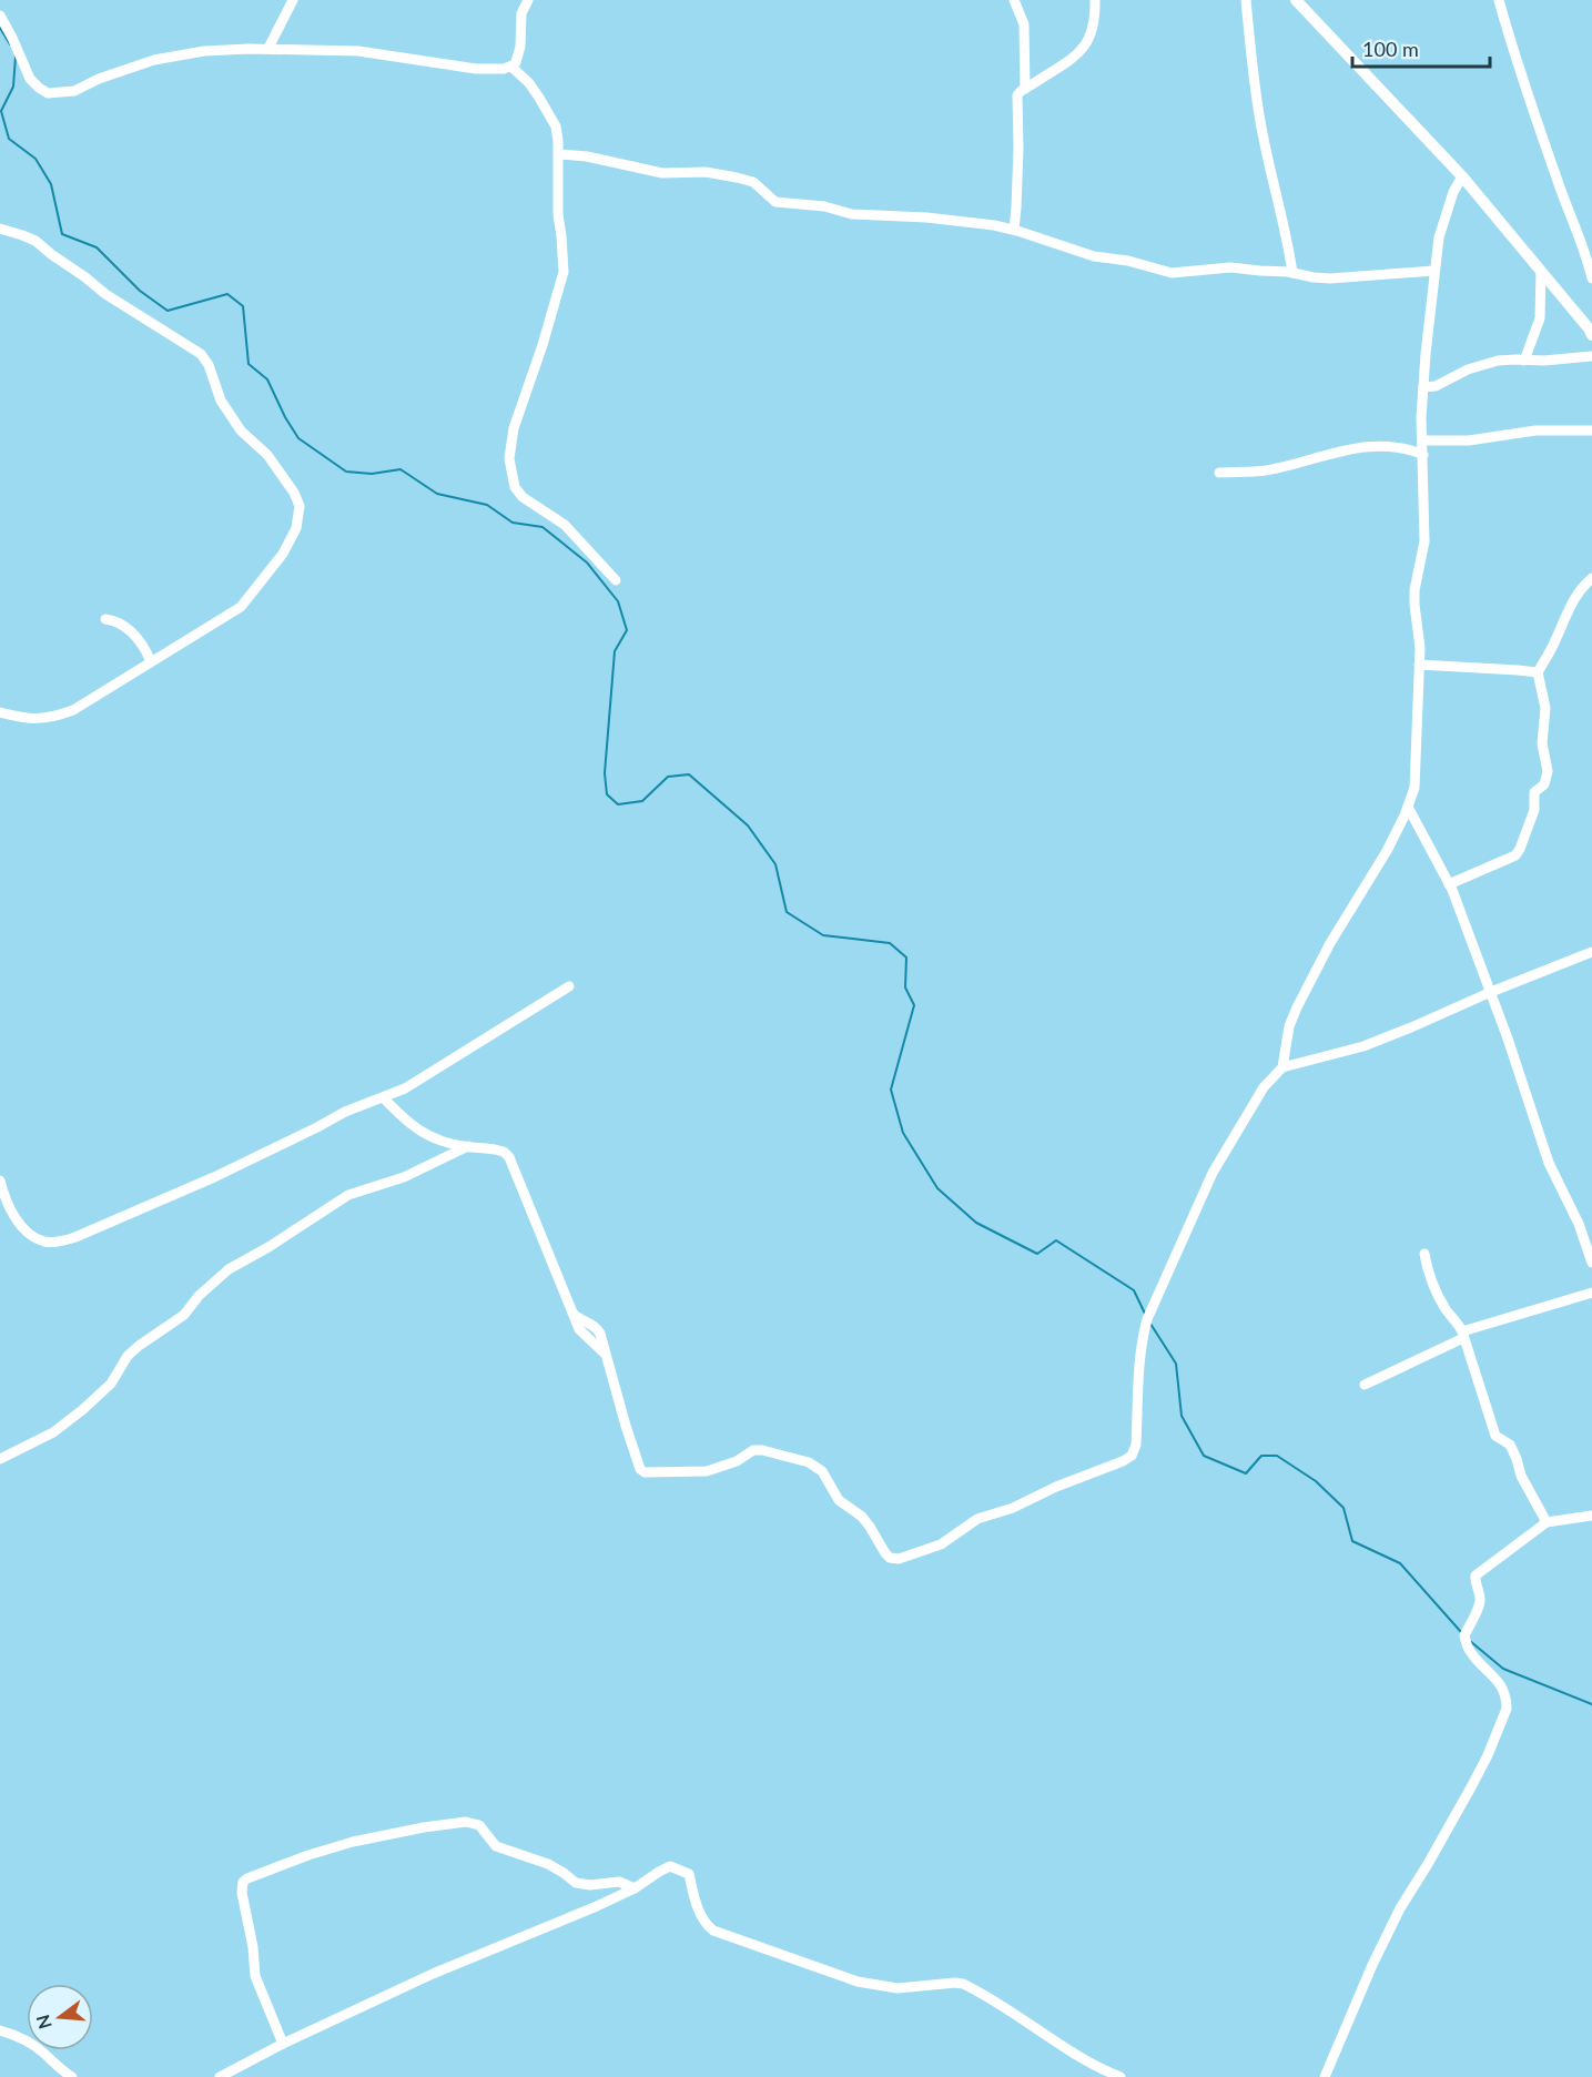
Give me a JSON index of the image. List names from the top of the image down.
{
  "scale_bar": "100 m",
  "north": "left"
}
